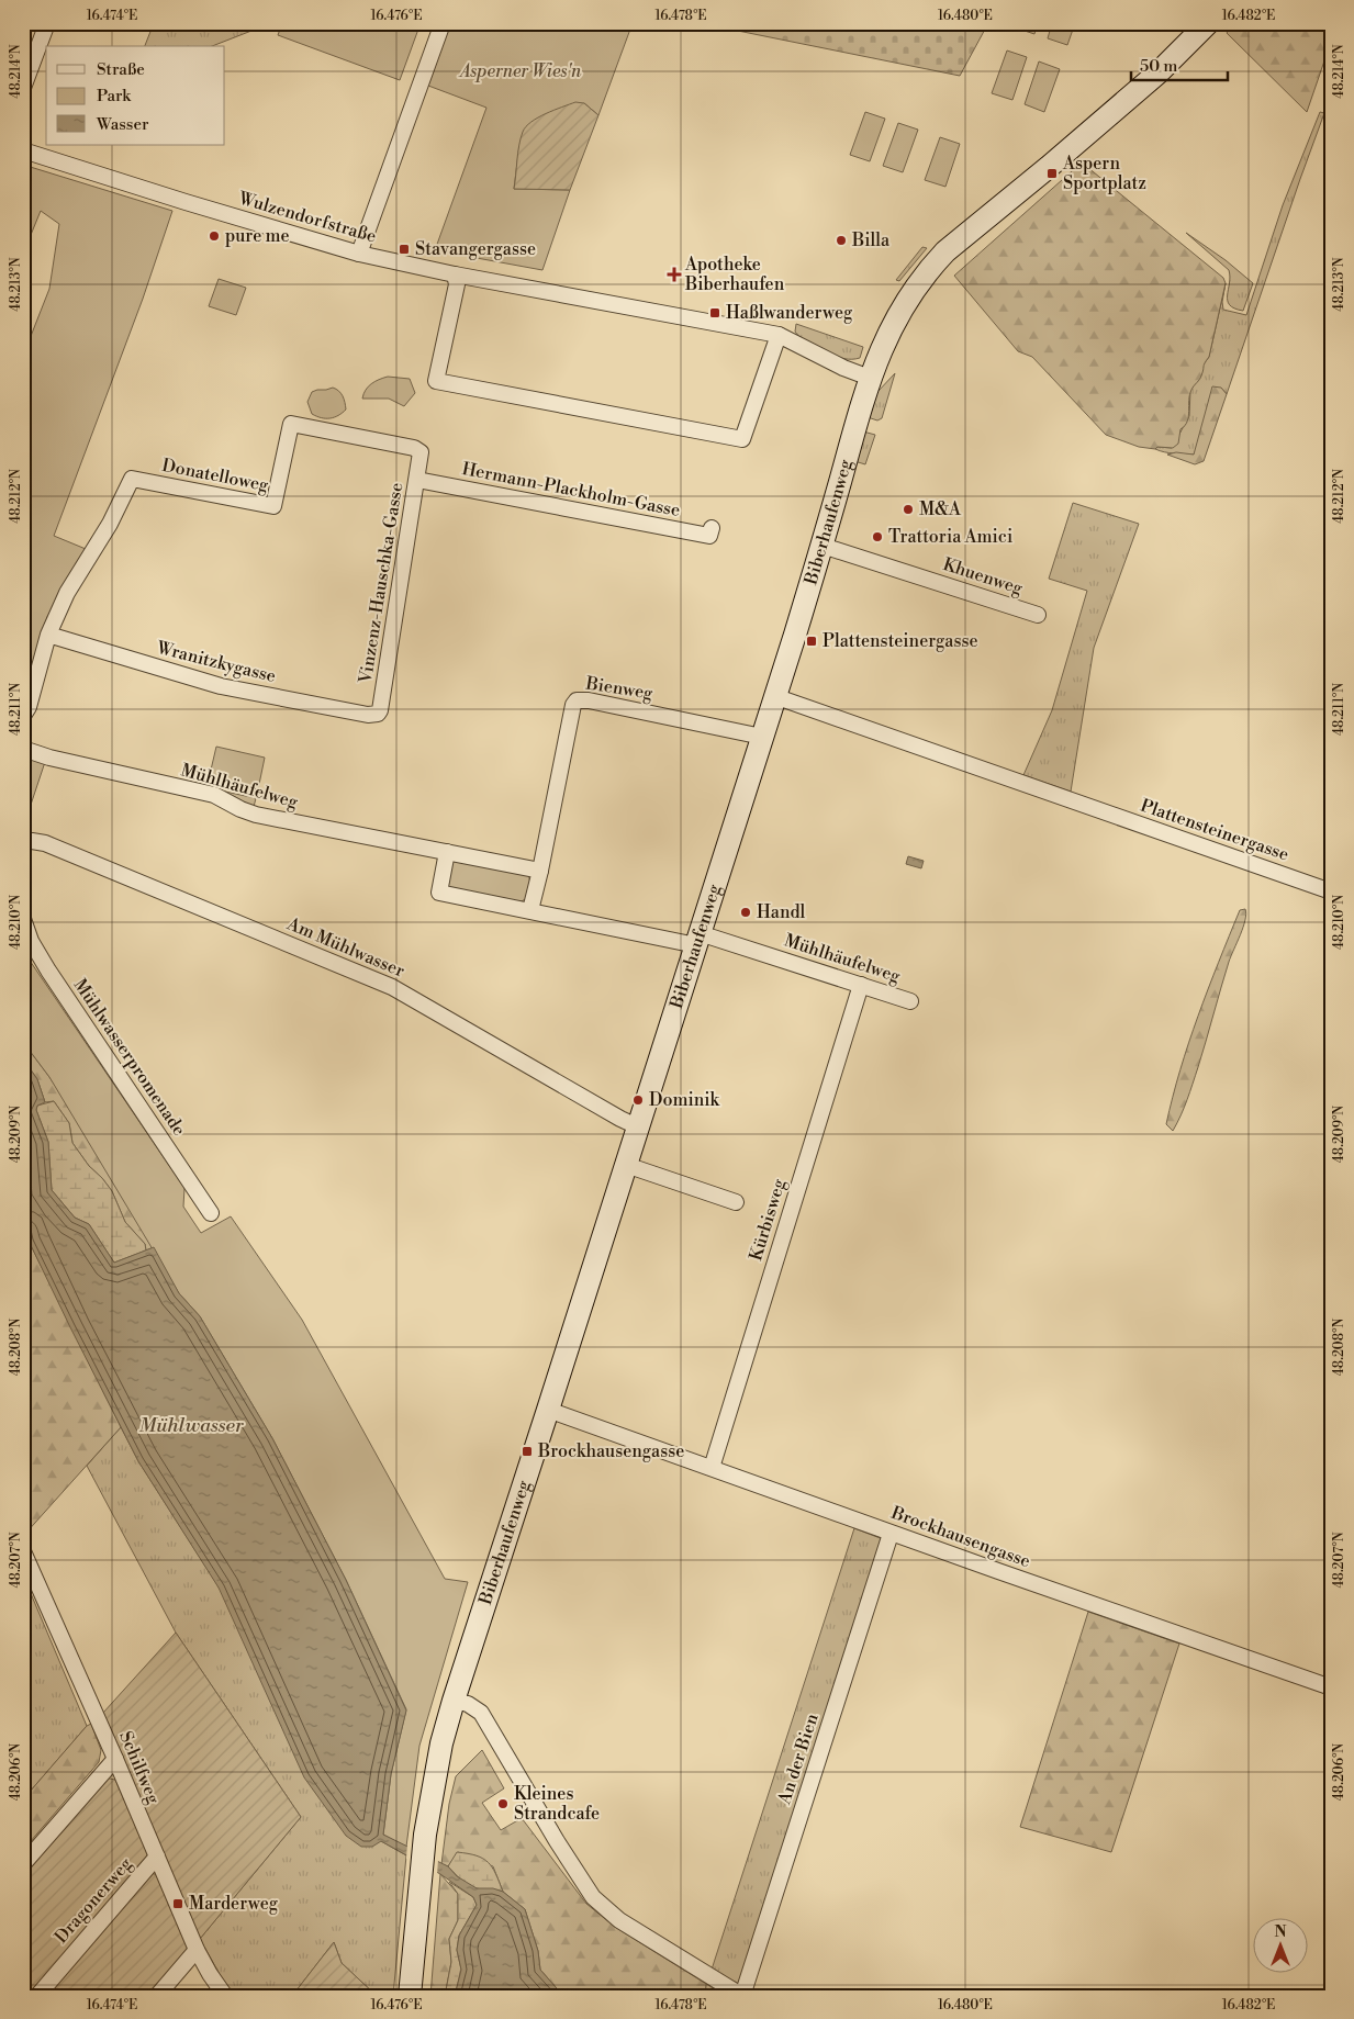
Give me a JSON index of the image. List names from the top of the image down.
{
  "streets": {
    "main road": ["Biberhaufenweg"],
    "street": [
      "Wulzendorfstraße",
      "Donatelloweg",
      "Hermann-Plackholm-Gasse",
      "Khuenweg",
      "Vinzenz-Hauschka-Gasse",
      "Wranitzkygasse",
      "Bienweg",
      "Mühlhäufelweg",
      "Plattensteinergasse",
      "Am Mühlwasser",
      "Mühlwasserpromenade",
      "Kürbisweg",
      "Brockhausengasse",
      "An der Bien",
      "Schilfweg",
      "Dragonerweg"
    ]
  },
  "crossings": [
    ["Wulzendorfstraße", "Biberhaufenweg"],
    ["Donatelloweg", "Vinzenz-Hauschka-Gasse"],
    ["Donatelloweg", "Wranitzkygasse"],
    ["Hermann-Plackholm-Gasse", "Vinzenz-Hauschka-Gasse"],
    ["Biberhaufenweg", "Khuenweg"],
    ["Biberhaufenweg", "Bienweg"],
    ["Biberhaufenweg", "Mühlhäufelweg"],
    ["Biberhaufenweg", "Plattensteinergasse"],
    ["Biberhaufenweg", "Am Mühlwasser"],
    ["Biberhaufenweg", "Brockhausengasse"],
    ["Vinzenz-Hauschka-Gasse", "Wranitzkygasse"],
    ["Bienweg", "Mühlhäufelweg"],
    ["Mühlhäufelweg", "Kürbisweg"],
    ["Kürbisweg", "Brockhausengasse"],
    ["Brockhausengasse", "An der Bien"],
    ["Schilfweg", "Dragonerweg"]
  ],
  "water": ["Mühlwasser"],
  "parks": ["Asperner Wies'n"],
  "places": {
    "transit": [
      "Aspern Sportplatz",
      "Stavangergasse",
      "Haßlwanderweg",
      "Plattensteinergasse",
      "Brockhausengasse",
      "Marderweg"
    ],
    "other": [
      "pure me",
      "Billa",
      "M&A",
      "Trattoria Amici",
      "Handl",
      "Dominik",
      "Kleines Strandcafe"
    ],
    "health": ["Apotheke Biberhaufen"]
  },
  "legend": ["Straße", "Park", "Wasser"],
  "scale_bar": "50 m",
  "north": "top",
  "coordinates": [
    "16.474°E",
    "16.476°E",
    "16.478°E",
    "16.480°E",
    "16.482°E",
    "48.214°N",
    "48.213°N",
    "48.212°N",
    "48.211°N",
    "48.210°N",
    "48.209°N",
    "48.208°N",
    "48.207°N",
    "48.206°N"
  ]
}
